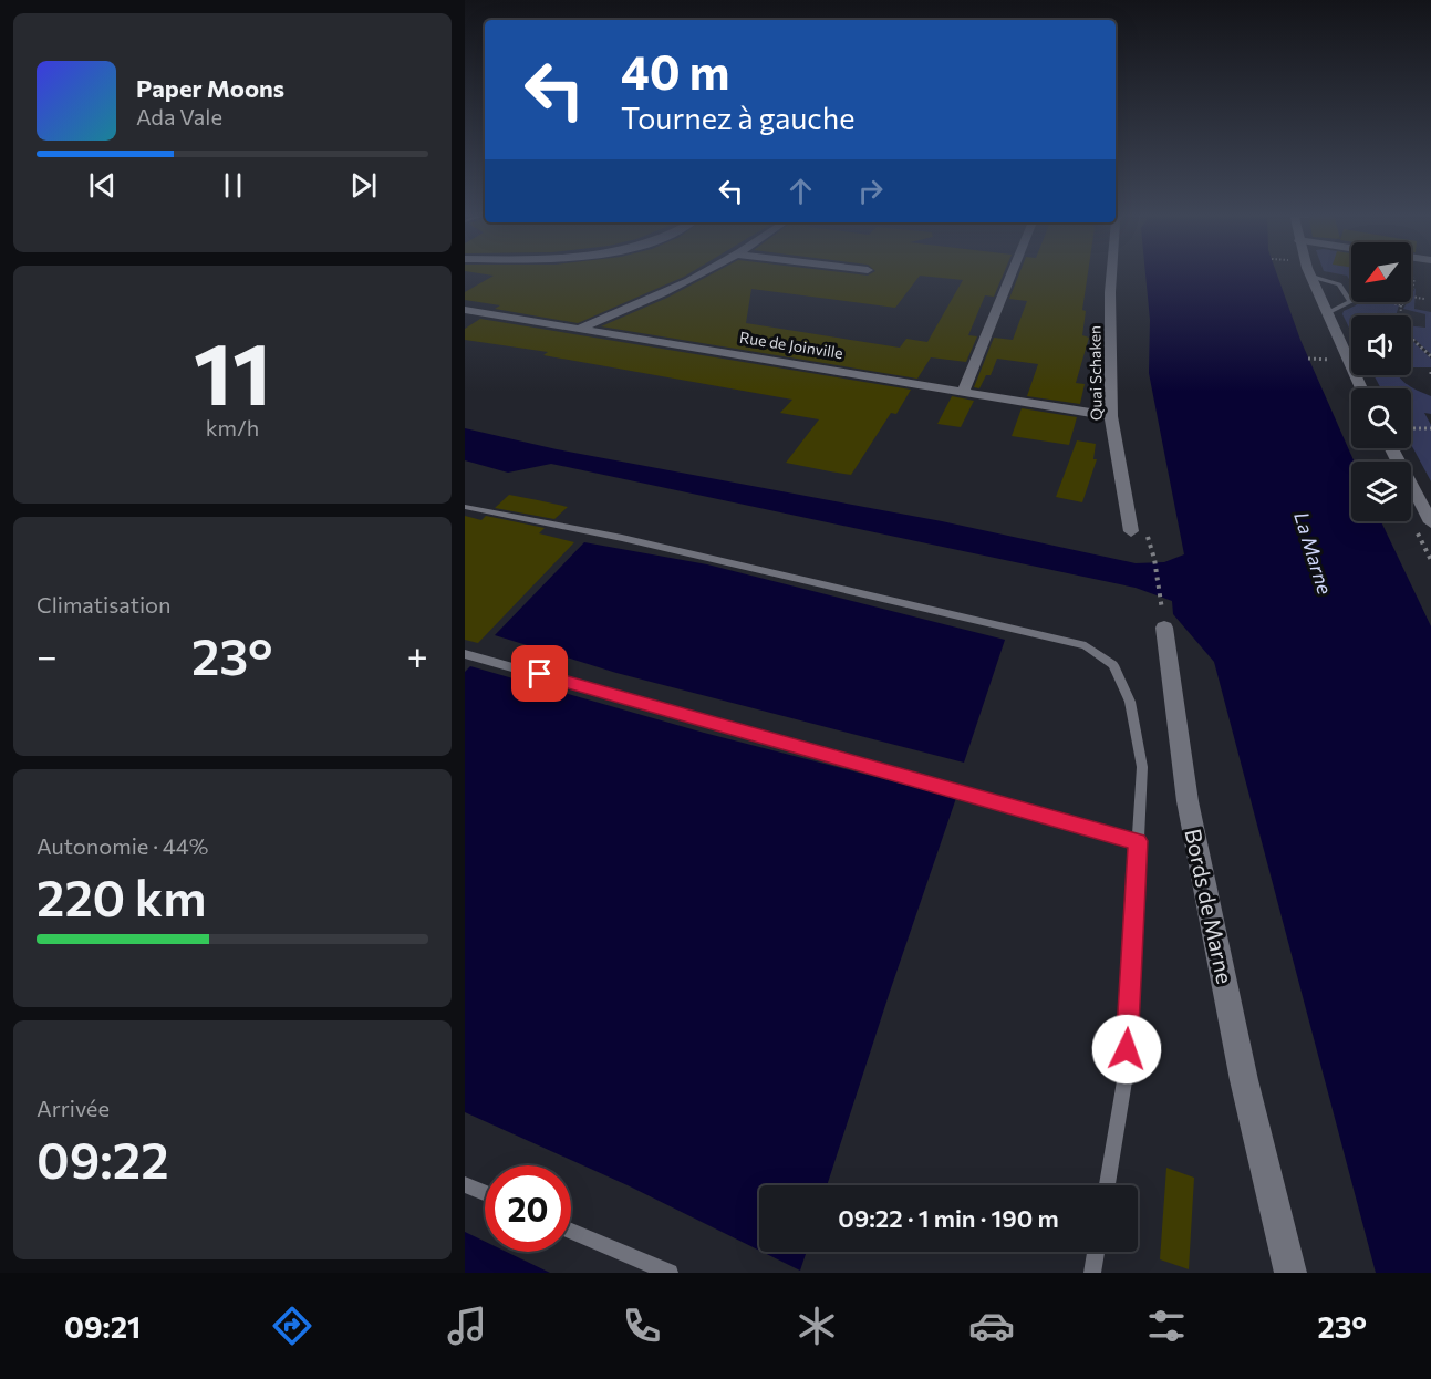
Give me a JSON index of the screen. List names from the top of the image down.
{
  "streets": {
    "street": ["Rue de Joinville", "Quai Schaken", "Bords de Marne"]
  },
  "crossings": [
    ["Rue de Joinville", "Quai Schaken"]
  ],
  "water": ["La Marne"],
  "north": "bottom left",
  "page": {
    "turn": ["40 m", "Tournez à gauche"],
    "song": ["Paper Moons", "Ada Vale"],
    "tile": [
      ["11", "km/h"],
      "Climatisation",
      ["Autonomie · 44%", "220 km"],
      ["Arrivée", "09:22"]
    ],
    "heat": ["−", "23°", "+"],
    "limit": "20",
    "trip": "09:22 · 1 min · 190 m",
    "tabs": ["09:21", "23°"]
  }
}
